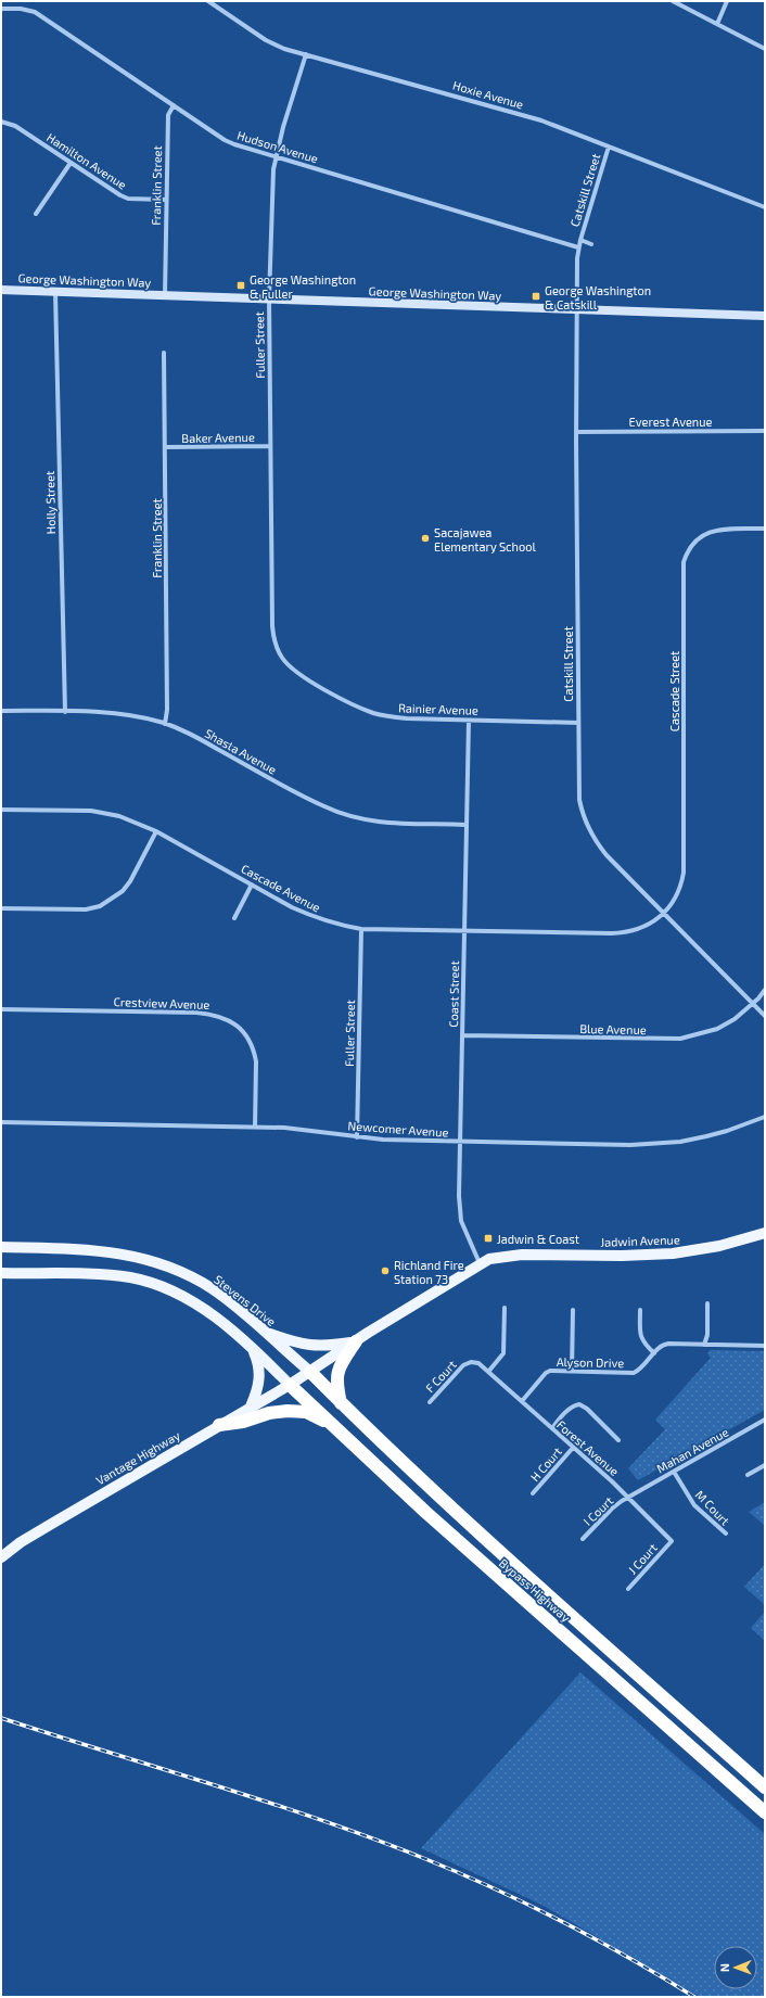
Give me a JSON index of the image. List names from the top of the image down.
{
  "streets": {
    "highway": ["Bypass Highway"],
    "main road": [
      "George Washington Way",
      "Jadwin Avenue",
      "Stevens Drive",
      "Vantage Highway"
    ],
    "street": [
      "Hoxie Avenue",
      "Hudson Avenue",
      "Hamilton Avenue",
      "Franklin Street",
      "Catskill Street",
      "Fuller Street",
      "Everest Avenue",
      "Baker Avenue",
      "Holly Street",
      "Cascade Street",
      "Rainier Avenue",
      "Shasta Avenue",
      "Cascade Avenue",
      "Coast Street",
      "Crestview Avenue",
      "Blue Avenue",
      "Newcomer Avenue",
      "Alyson Drive",
      "F Court",
      "Forest Avenue",
      "Mahan Avenue",
      "H Court",
      "M Court",
      "I Court",
      "J Court"
    ]
  },
  "crossings": [
    ["Hoxie Avenue", "Catskill Street"],
    ["Hoxie Avenue", "Fuller Street"],
    ["Hudson Avenue", "Franklin Street"],
    ["Hudson Avenue", "Catskill Street"],
    ["Hudson Avenue", "Fuller Street"],
    ["Hamilton Avenue", "Franklin Street"],
    ["Franklin Street", "George Washington Way"],
    ["Franklin Street", "Baker Avenue"],
    ["Franklin Street", "Shasta Avenue"],
    ["Catskill Street", "George Washington Way"],
    ["Catskill Street", "Everest Avenue"],
    ["Catskill Street", "Cascade Street"],
    ["Catskill Street", "Rainier Avenue"],
    ["Catskill Street", "Cascade Avenue"],
    ["Catskill Street", "Blue Avenue"],
    ["George Washington Way", "Fuller Street"],
    ["George Washington Way", "Holly Street"],
    ["Fuller Street", "Baker Avenue"],
    ["Fuller Street", "Rainier Avenue"],
    ["Fuller Street", "Cascade Avenue"],
    ["Fuller Street", "Newcomer Avenue"],
    ["Holly Street", "Shasta Avenue"],
    ["Cascade Street", "Cascade Avenue"],
    ["Rainier Avenue", "Coast Street"],
    ["Shasta Avenue", "Coast Street"],
    ["Cascade Avenue", "Coast Street"],
    ["Coast Street", "Blue Avenue"],
    ["Coast Street", "Newcomer Avenue"],
    ["Coast Street", "Jadwin Avenue"],
    ["Crestview Avenue", "Newcomer Avenue"],
    ["Jadwin Avenue", "Stevens Drive"],
    ["Jadwin Avenue", "Vantage Highway"],
    ["Jadwin Avenue", "Bypass Highway"],
    ["Stevens Drive", "Bypass Highway"],
    ["Alyson Drive", "Forest Avenue"],
    ["F Court", "Forest Avenue"],
    ["Forest Avenue", "Mahan Avenue"],
    ["Forest Avenue", "H Court"],
    ["Forest Avenue", "I Court"],
    ["Forest Avenue", "J Court"],
    ["Mahan Avenue", "M Court"],
    ["Mahan Avenue", "I Court"],
    ["Vantage Highway", "Bypass Highway"]
  ],
  "places": {
    "transit": ["George Washington & Fuller", "George Washington & Catskill", "Jadwin & Coast"],
    "other": ["Sacajawea Elementary School", "Richland Fire Station 73"]
  },
  "north": "left"
}
